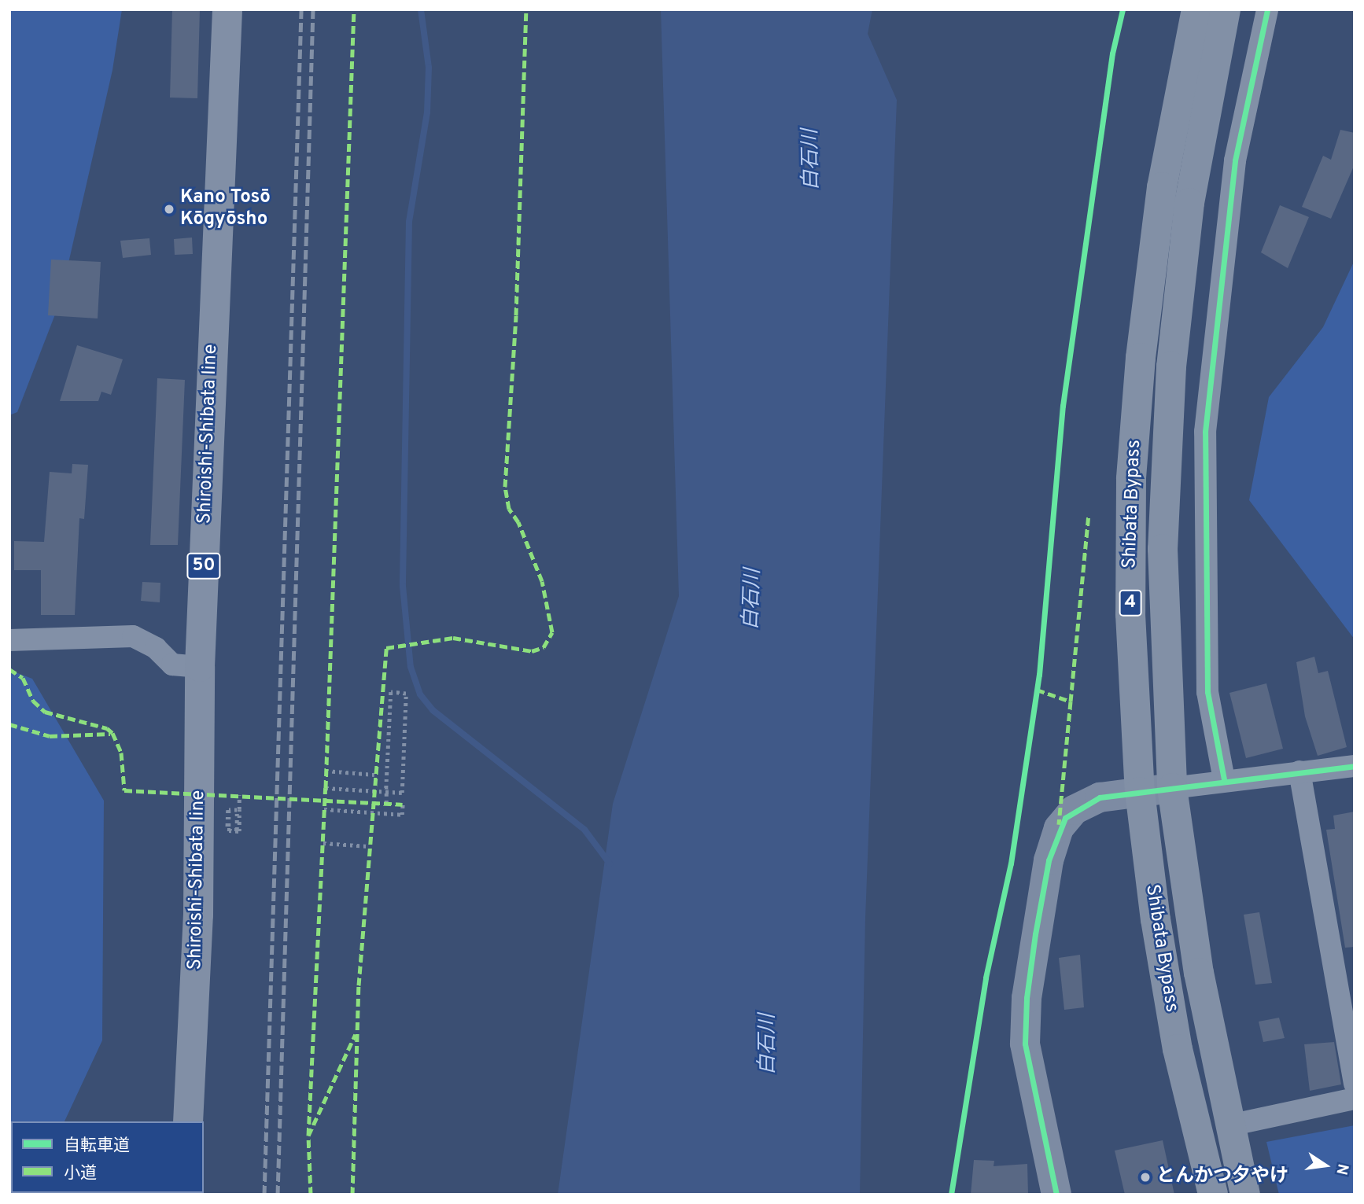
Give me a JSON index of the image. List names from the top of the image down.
{
  "streets": {
    "highway": ["Shibata Bypass", "4"],
    "main road": ["Shiroishi-Shibata line", "50"]
  },
  "water": ["白石川"],
  "places": ["Kano Tosō Kōgyōsho", "とんかつ夕やけ"],
  "legend": ["自転車道", "小道"],
  "north": "right"
}
